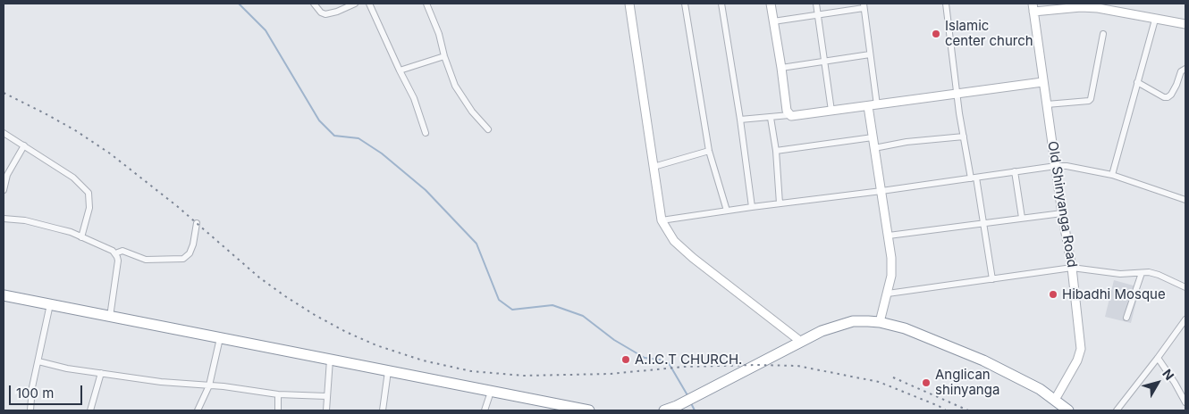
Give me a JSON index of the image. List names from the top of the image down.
{
  "streets": {
    "street": ["Old Shinyanga Road"]
  },
  "places": [
    "Islamic center church",
    "Hibadhi Mosque",
    "A.I.C.T CHURCH.",
    "Anglican shinyanga"
  ],
  "scale_bar": "100 m",
  "north": "top right"
}
